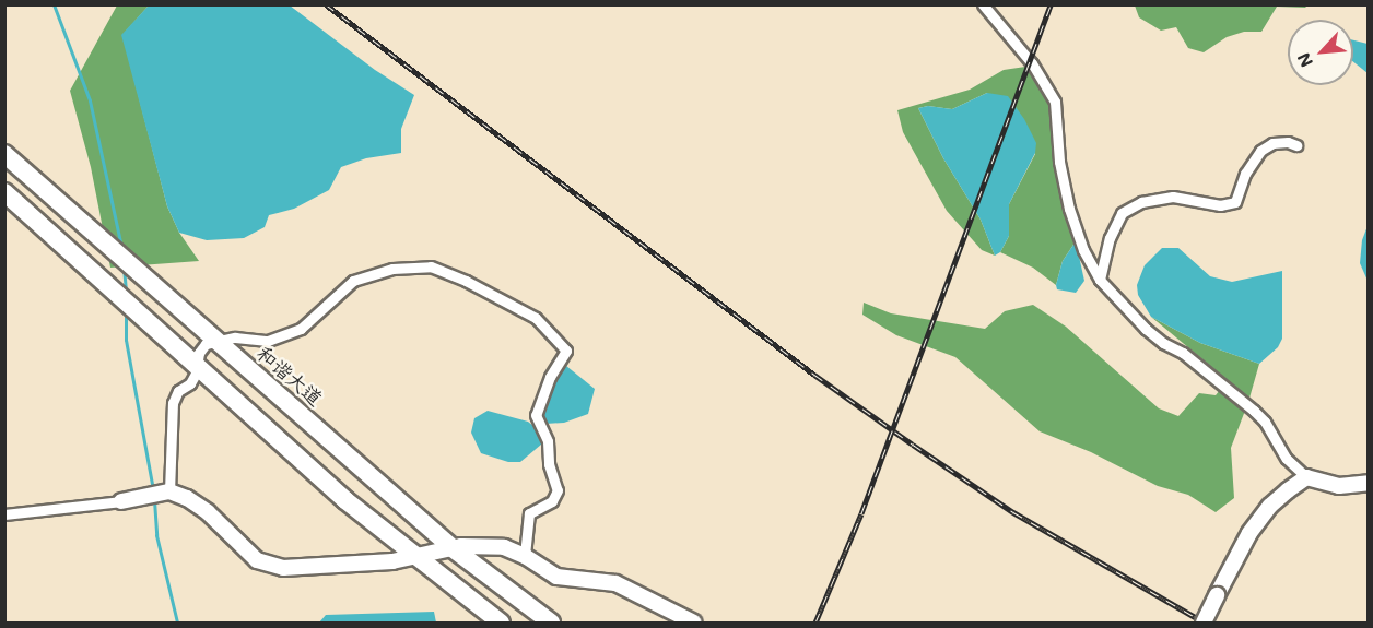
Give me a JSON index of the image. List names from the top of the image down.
{
  "streets": {
    "highway": ["和谐大道"]
  },
  "north": "bottom left"
}
